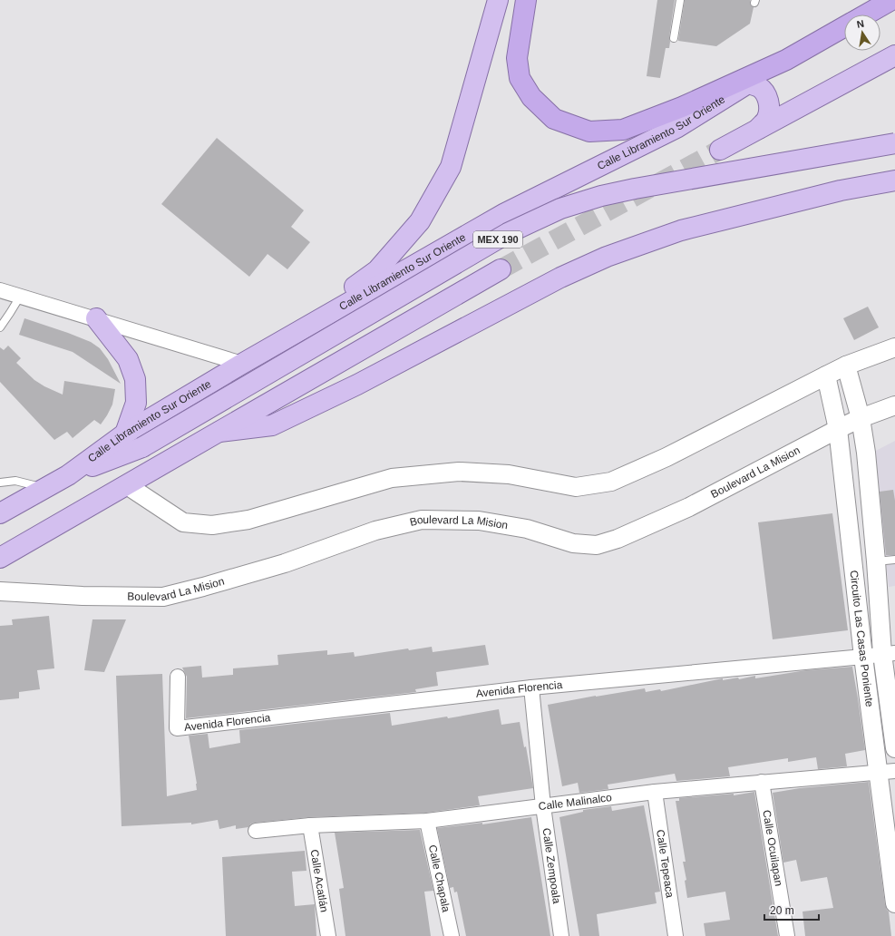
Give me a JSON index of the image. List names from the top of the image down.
{
  "streets": {
    "highway": ["Calle Libramiento Sur Oriente"],
    "main road": ["MEX 190"],
    "street": [
      "Boulevard La Mision",
      "Circuito Las Casas Poniente",
      "Avenida Florencia",
      "Calle Malinalco",
      "Calle Ocuilapan",
      "Calle Tepeaca",
      "Calle Zempoala",
      "Calle Chapala",
      "Calle Acatlán"
    ]
  },
  "crossings": [
    ["Calle Libramiento Sur Oriente", "MEX 190"],
    ["Boulevard La Mision", "Circuito Las Casas Poniente"],
    ["Circuito Las Casas Poniente", "Avenida Florencia"],
    ["Circuito Las Casas Poniente", "Calle Malinalco"],
    ["Avenida Florencia", "Calle Zempoala"],
    ["Calle Malinalco", "Calle Ocuilapan"],
    ["Calle Malinalco", "Calle Tepeaca"],
    ["Calle Malinalco", "Calle Zempoala"],
    ["Calle Malinalco", "Calle Chapala"],
    ["Calle Malinalco", "Calle Acatlán"]
  ],
  "scale_bar": "20 m",
  "north": "top"
}
